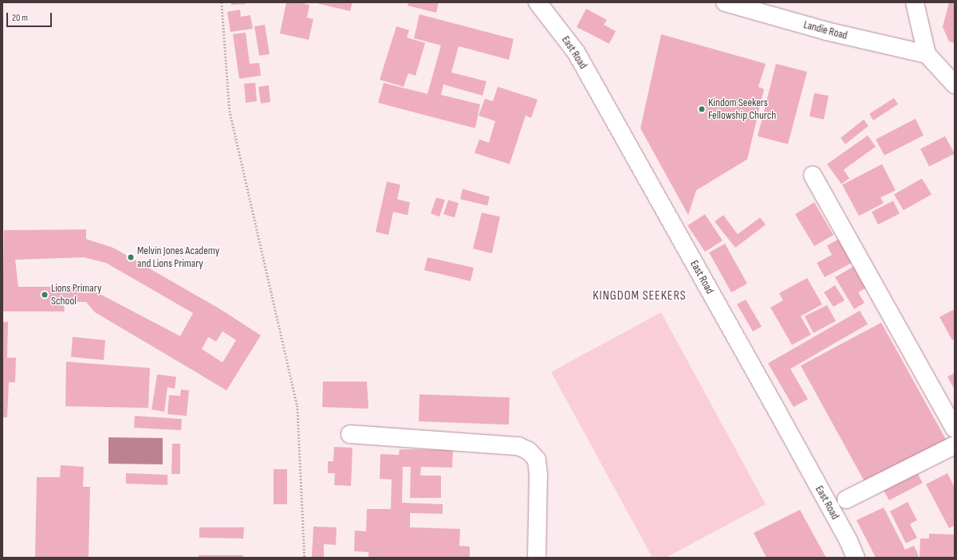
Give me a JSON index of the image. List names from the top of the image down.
{
  "streets": {
    "street": ["Landie Road", "East Road"]
  },
  "districts": ["KINGDOM SEEKERS"],
  "places": ["Kindom Seekers Fellowship Church", "Melvin Jones Academy and Lions Primary", "Lions Primary School"],
  "scale_bar": "20 m"
}
